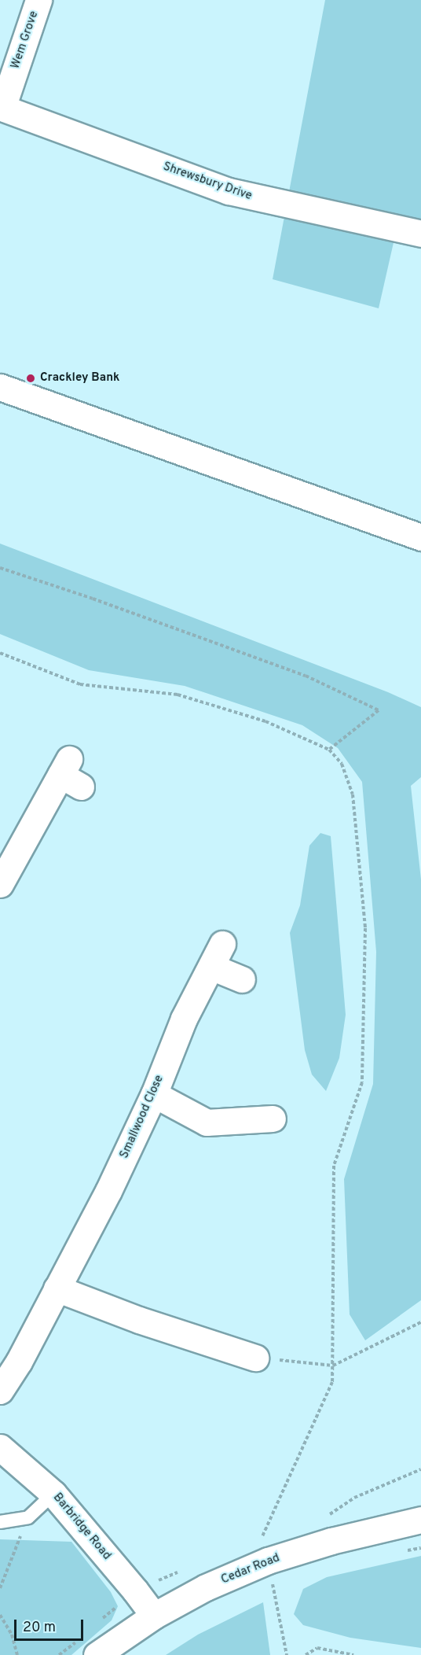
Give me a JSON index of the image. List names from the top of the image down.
{
  "streets": {
    "street": [
      "Wem Grove",
      "Shrewsbury Drive",
      "Smallwood Close",
      "Barbridge Road",
      "Cedar Road"
    ]
  },
  "crossings": [
    ["Wem Grove", "Shrewsbury Drive"],
    ["Barbridge Road", "Cedar Road"]
  ],
  "places": ["Crackley Bank"],
  "scale_bar": "20 m"
}
